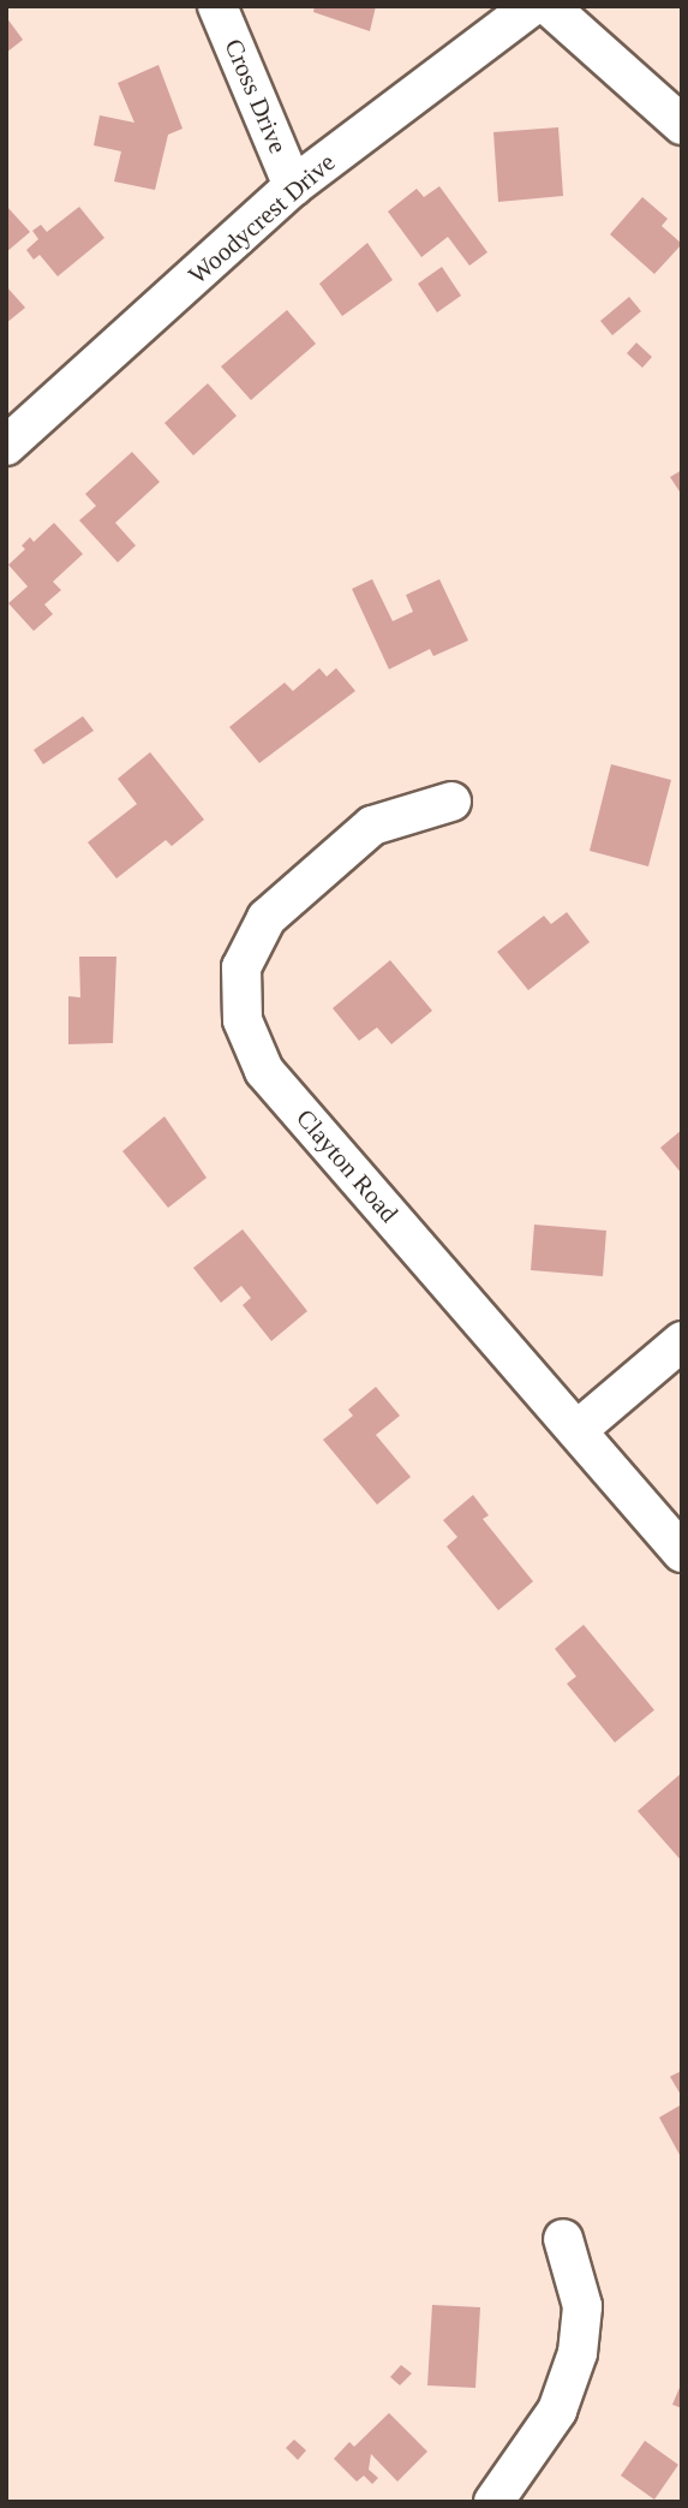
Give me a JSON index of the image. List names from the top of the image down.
{
  "streets": {
    "street": ["Cross Drive", "Woodycrest Drive", "Clayton Road"]
  },
  "crossings": [
    ["Cross Drive", "Woodycrest Drive"]
  ]
}
